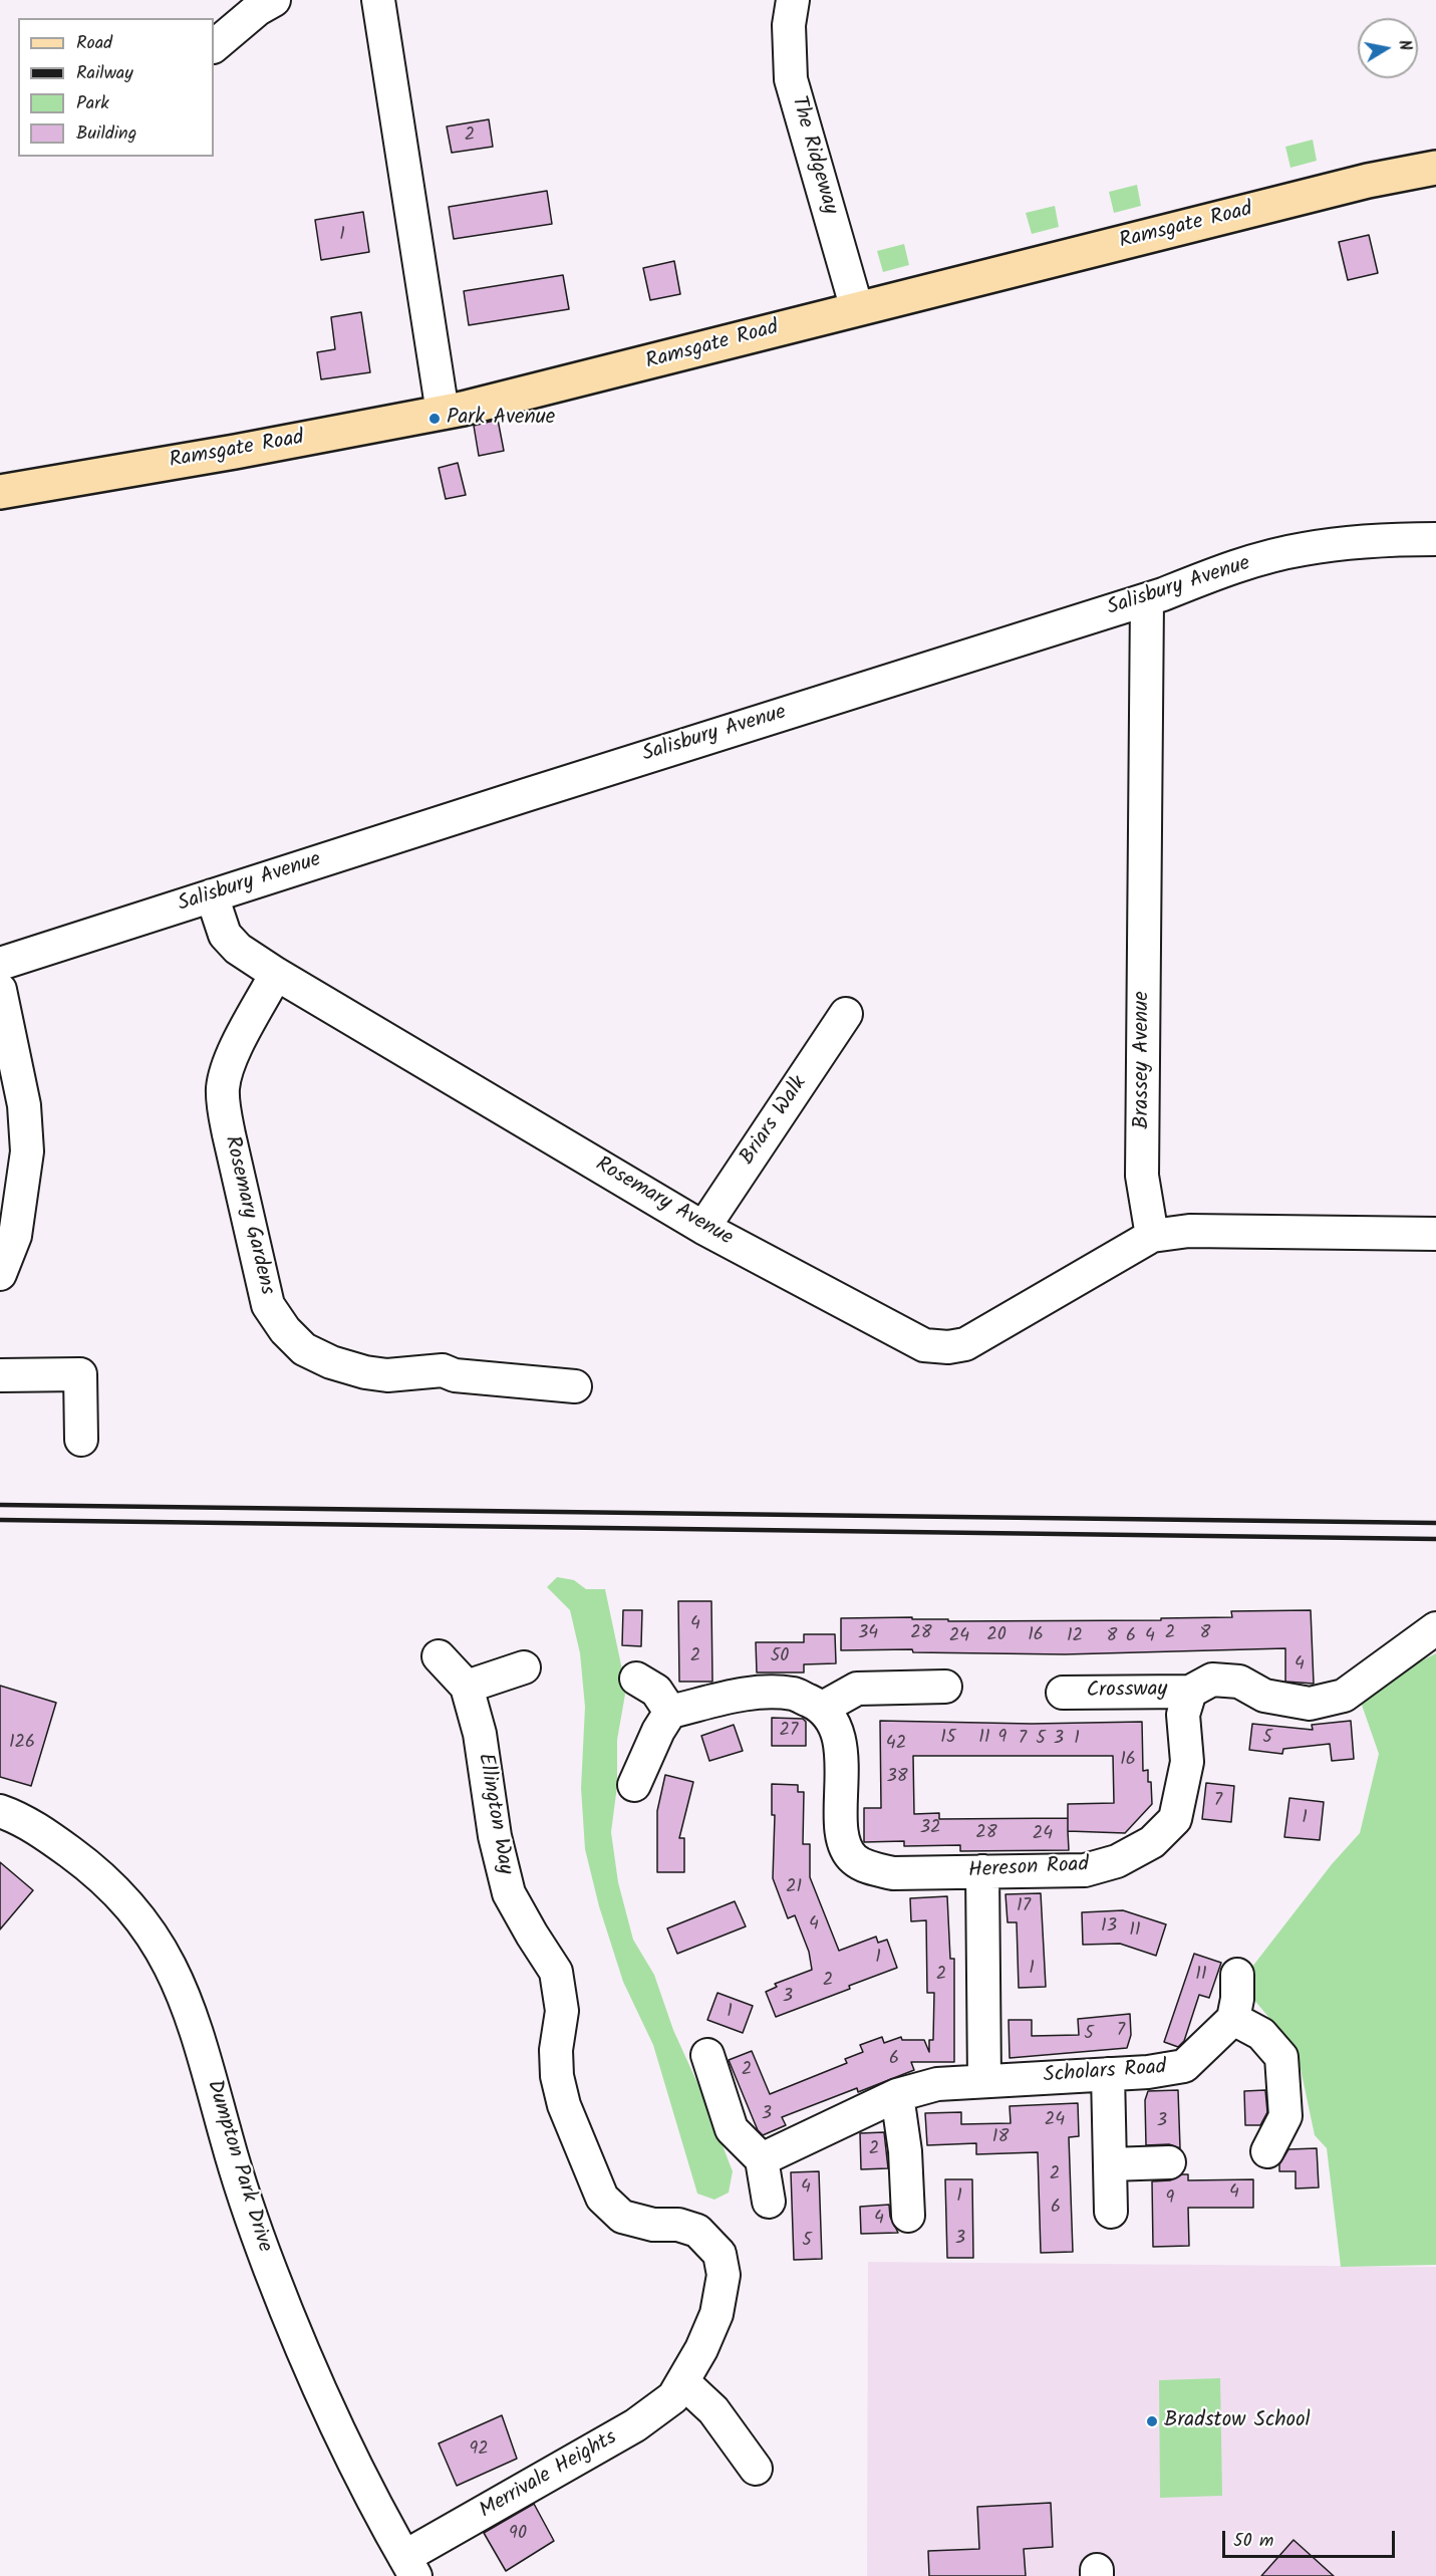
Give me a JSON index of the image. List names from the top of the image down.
{
  "streets": {
    "main road": ["Ramsgate Road"],
    "street": [
      "The Ridgeway",
      "Salisbury Avenue",
      "Brassey Avenue",
      "Briars Walk",
      "Rosemary Avenue",
      "Rosemary Gardens",
      "Crossway",
      "Ellington Way",
      "Hereson Road",
      "Scholars Road",
      "Dumpton Park Drive",
      "Merrivale Heights"
    ]
  },
  "crossings": [
    ["The Ridgeway", "Ramsgate Road"],
    ["Salisbury Avenue", "Brassey Avenue"],
    ["Salisbury Avenue", "Rosemary Avenue"],
    ["Brassey Avenue", "Rosemary Avenue"],
    ["Briars Walk", "Rosemary Avenue"],
    ["Rosemary Avenue", "Rosemary Gardens"],
    ["Crossway", "Hereson Road"],
    ["Ellington Way", "Merrivale Heights"],
    ["Dumpton Park Drive", "Merrivale Heights"]
  ],
  "places": ["Park Avenue", "Bradstow School"],
  "house_numbers": [
    "2",
    "1",
    "4",
    "34",
    "28",
    "2",
    "8",
    "20",
    "16",
    "24",
    "12",
    "8",
    "6",
    "4",
    "2",
    "50",
    "4",
    "27",
    "15",
    "11",
    "9",
    "5",
    "7",
    "5",
    "3",
    "1",
    "126",
    "42",
    "16",
    "38",
    "7",
    "1",
    "32",
    "28",
    "24",
    "21",
    "17",
    "4",
    "13",
    "11",
    "1",
    "1",
    "2",
    "11",
    "2",
    "3",
    "1",
    "7",
    "5",
    "6",
    "2",
    "3",
    "24",
    "3",
    "18",
    "2",
    "2",
    "4",
    "4",
    "1",
    "9",
    "6",
    "4",
    "3",
    "5",
    "92",
    "90"
  ],
  "legend": [
    "Road",
    "Railway",
    "Park",
    "Building"
  ],
  "scale_bar": "50 m",
  "north": "right"
}
